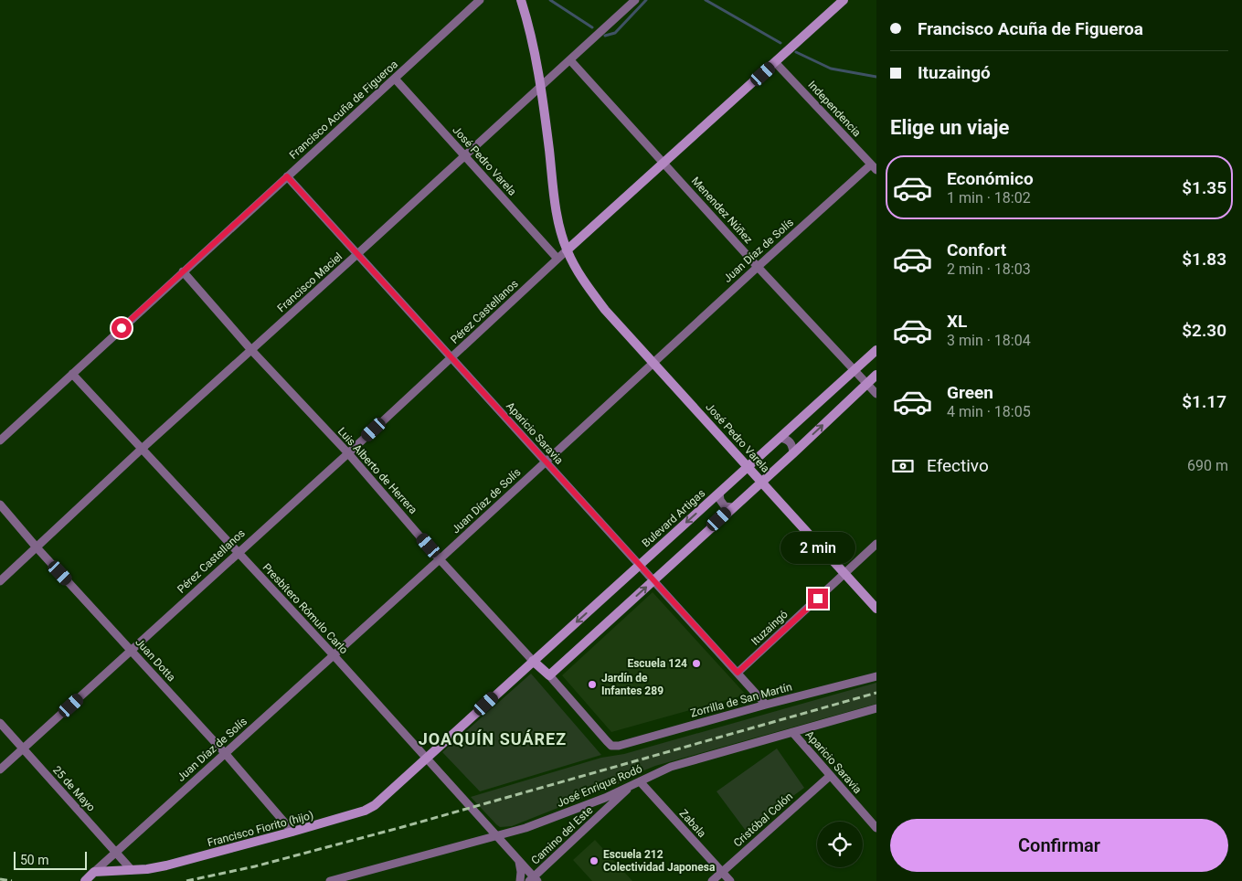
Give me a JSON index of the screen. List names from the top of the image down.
{
  "streets": {
    "street": [
      "Independencia",
      "Francisco Acuña de Figueroa",
      "José Pedro Varela",
      "Menendez Núñez",
      "Juan Díaz de Solís",
      "Francisco Maciel",
      "Pérez Castellanos",
      "Aparicio Saravia",
      "Luis Alberto de Herrera",
      "Bulevard Artigas",
      "Presbítero Rómulo Carlo",
      "Ituzaingó",
      "Juan Dotta",
      "Zorrilla de San Martín",
      "José Enrique Rodó",
      "25 de Mayo",
      "Cristóbal Colón",
      "Zabala",
      "Francisco Fiorito (hijo)",
      "Camino del Este"
    ]
  },
  "crossings": [
    ["Independencia", "Juan Díaz de Solís"],
    ["Independencia", "Pérez Castellanos"],
    ["Francisco Acuña de Figueroa", "José Pedro Varela"],
    ["Francisco Acuña de Figueroa", "Aparicio Saravia"],
    ["Francisco Acuña de Figueroa", "Luis Alberto de Herrera"],
    ["Francisco Acuña de Figueroa", "Presbítero Rómulo Carlo"],
    ["José Pedro Varela", "Juan Díaz de Solís"],
    ["José Pedro Varela", "Francisco Maciel"],
    ["José Pedro Varela", "Pérez Castellanos"],
    ["José Pedro Varela", "Bulevard Artigas"],
    ["José Pedro Varela", "Ituzaingó"],
    ["Menendez Núñez", "Juan Díaz de Solís"],
    ["Menendez Núñez", "Francisco Maciel"],
    ["Menendez Núñez", "Pérez Castellanos"],
    ["Menendez Núñez", "Bulevard Artigas"],
    ["Juan Díaz de Solís", "Aparicio Saravia"],
    ["Juan Díaz de Solís", "Luis Alberto de Herrera"],
    ["Juan Díaz de Solís", "Presbítero Rómulo Carlo"],
    ["Juan Díaz de Solís", "Juan Dotta"],
    ["Juan Díaz de Solís", "25 de Mayo"],
    ["Juan Díaz de Solís", "Francisco Fiorito (hijo)"],
    ["Francisco Maciel", "Aparicio Saravia"],
    ["Francisco Maciel", "Luis Alberto de Herrera"],
    ["Francisco Maciel", "Presbítero Rómulo Carlo"],
    ["Francisco Maciel", "Juan Dotta"],
    ["Pérez Castellanos", "Aparicio Saravia"],
    ["Pérez Castellanos", "Luis Alberto de Herrera"],
    ["Pérez Castellanos", "Presbítero Rómulo Carlo"],
    ["Pérez Castellanos", "Juan Dotta"],
    ["Pérez Castellanos", "25 de Mayo"],
    ["Aparicio Saravia", "Bulevard Artigas"],
    ["Aparicio Saravia", "Ituzaingó"],
    ["Aparicio Saravia", "Zorrilla de San Martín"],
    ["Aparicio Saravia", "José Enrique Rodó"],
    ["Aparicio Saravia", "Cristóbal Colón"],
    ["Luis Alberto de Herrera", "Bulevard Artigas"],
    ["Luis Alberto de Herrera", "Zorrilla de San Martín"],
    ["Bulevard Artigas", "Presbítero Rómulo Carlo"],
    ["Bulevard Artigas", "Francisco Fiorito (hijo)"],
    ["Presbítero Rómulo Carlo", "José Enrique Rodó"],
    ["Presbítero Rómulo Carlo", "Francisco Fiorito (hijo)"],
    ["Presbítero Rómulo Carlo", "Camino del Este"],
    ["Juan Dotta", "Francisco Fiorito (hijo)"],
    ["José Enrique Rodó", "Zabala"],
    ["José Enrique Rodó", "Camino del Este"],
    ["25 de Mayo", "Francisco Fiorito (hijo)"],
    ["Cristóbal Colón", "Zabala"]
  ],
  "districts": ["JOAQUÍN SUÁREZ"],
  "places": ["Escuela 124", "Jardín de Infantes 289", "Escuela 212 Colectividad Japonesa"],
  "scale_bar": "50 m",
  "page": {
    "banner": ["Francisco Acuña de Figueroa", "Ituzaingó"],
    "heading": "Elige un viaje",
    "list": [
      {
        "name": "Económico",
        "note": "1 min · 18:02",
        "value": "$1.35"
      },
      {
        "name": "Confort",
        "note": "2 min · 18:03",
        "value": "$1.83"
      },
      {
        "name": "XL",
        "note": "3 min · 18:04",
        "value": "$2.30"
      },
      {
        "name": "Green",
        "note": "4 min · 18:05",
        "value": "$1.17"
      }
    ],
    "pay": ["Efectivo", "690 m"],
    "bubble": "2 min",
    "buttons": "Confirmar",
    "scale": "50 m"
  }
}
